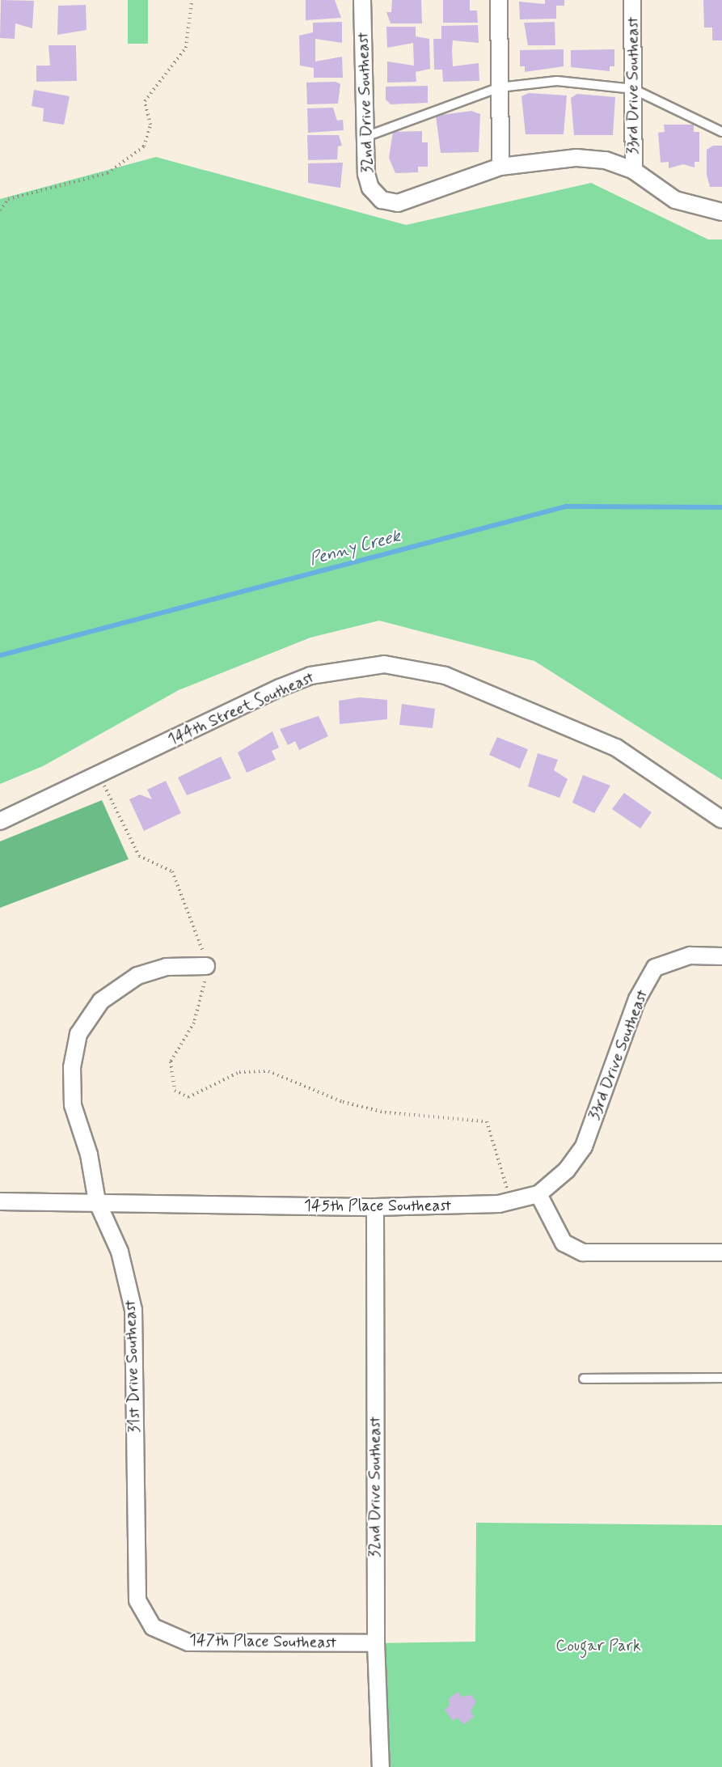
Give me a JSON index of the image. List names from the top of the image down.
{
  "streets": {
    "street": [
      "33rd Drive Southeast",
      "32nd Drive Southeast",
      "144th Street Southeast",
      "145th Place Southeast",
      "31st Drive Southeast",
      "147th Place Southeast"
    ]
  },
  "crossings": [
    ["33rd Drive Southeast", "145th Place Southeast"],
    ["32nd Drive Southeast", "145th Place Southeast"],
    ["32nd Drive Southeast", "147th Place Southeast"],
    ["145th Place Southeast", "31st Drive Southeast"],
    ["31st Drive Southeast", "147th Place Southeast"]
  ],
  "water": ["Penny Creek"],
  "parks": ["Cougar Park"]
}
